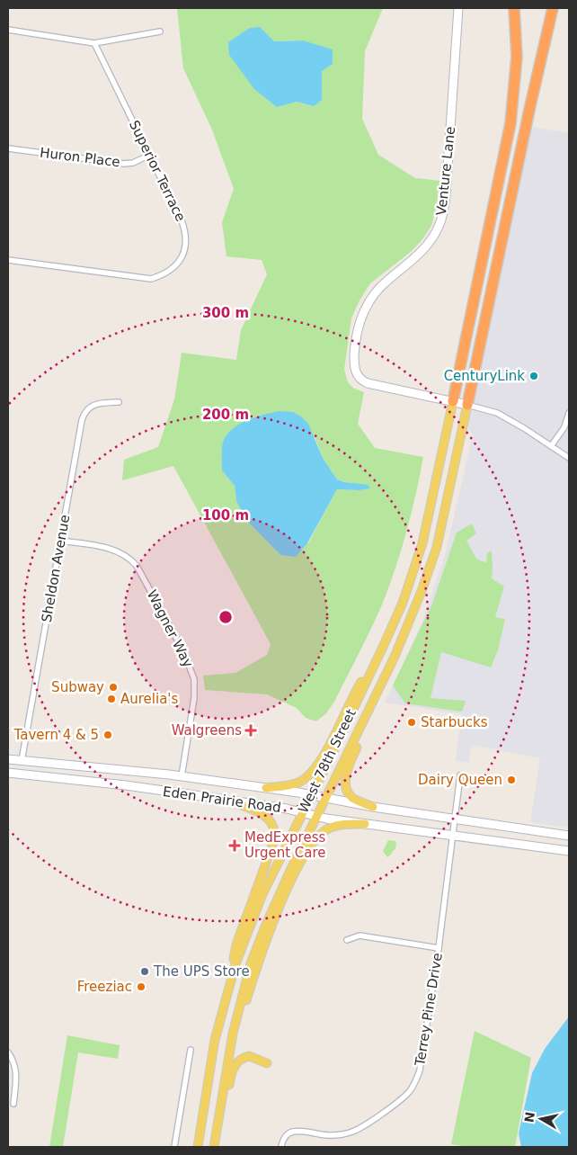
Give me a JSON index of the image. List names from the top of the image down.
{
  "streets": {
    "main road": ["Venture Lane", "West 78th Street", "Eden Prairie Road"],
    "street": [
      "Huron Place",
      "Superior Terrace",
      "Sheldon Avenue",
      "Wagner Way",
      "Terrey Pine Drive"
    ]
  },
  "crossings": [
    ["Huron Place", "Superior Terrace"],
    ["Venture Lane", "West 78th Street"],
    ["Sheldon Avenue", "Wagner Way"],
    ["Sheldon Avenue", "Eden Prairie Road"],
    ["Wagner Way", "Eden Prairie Road"],
    ["West 78th Street", "Eden Prairie Road"],
    ["Eden Prairie Road", "Terrey Pine Drive"]
  ],
  "places": {
    "other": [
      "CenturyLink",
      "Subway",
      "Aurelia's",
      "Starbucks",
      "Tavern 4 & 5",
      "Dairy Queen",
      "The UPS Store",
      "Freeziac"
    ],
    "health": ["Walgreens", "MedExpress Urgent Care"]
  },
  "north": "left",
  "rings": ["300 m", "200 m", "100 m"]
}
